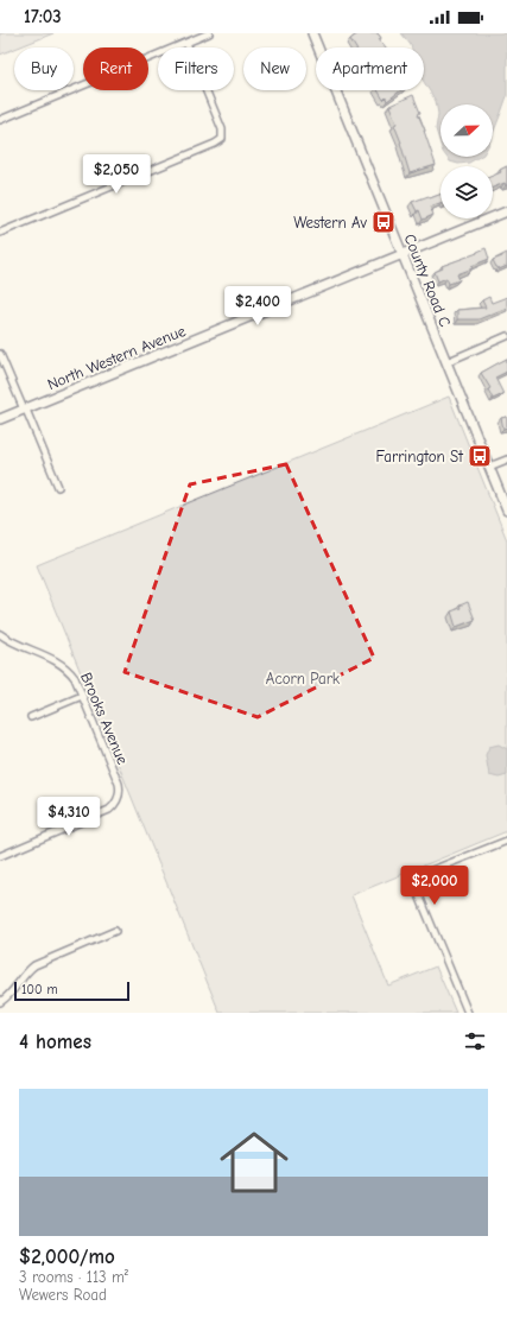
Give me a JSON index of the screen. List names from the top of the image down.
{
  "streets": {
    "street": ["County Road C", "North Western Avenue", "Brooks Avenue"]
  },
  "crossings": [
    ["County Road C", "North Western Avenue"]
  ],
  "parks": ["Acorn Park"],
  "places": {
    "bus stop": ["Western Av", "Farrington St"]
  },
  "scale_bar": "100 m",
  "north": "right",
  "page": {
    "status": "17:03",
    "chip": [
      "Buy",
      "Rent",
      "Filters",
      "New",
      "Apartment"
    ],
    "price": [
      "$2,050",
      "$2,400",
      "$4,310",
      "$2,000"
    ],
    "scale": "100 m",
    "heading": "4 homes",
    "list": [
      {
        "name": "$2,000/mo",
        "note": "3 rooms · 113 m² · Wewers Road"
      }
    ]
  }
}
